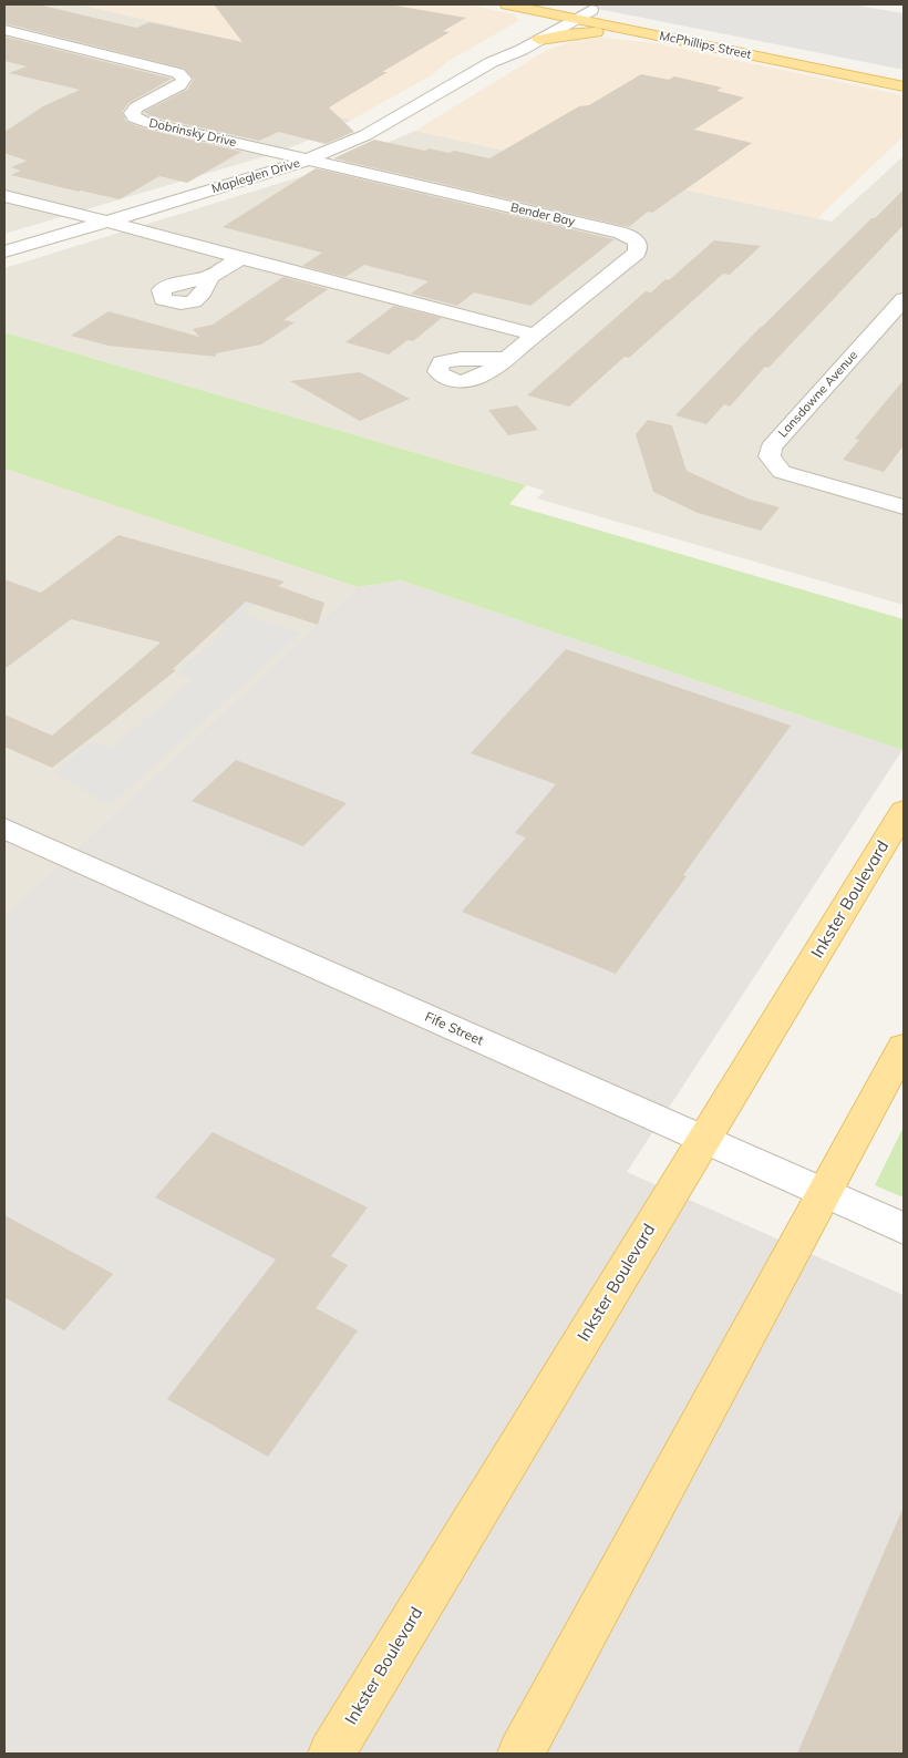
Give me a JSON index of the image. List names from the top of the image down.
{
  "streets": {
    "main road": ["McPhillips Street", "Inkster Boulevard"],
    "street": [
      "Dobrinsky Drive",
      "Mapleglen Drive",
      "Bender Bay",
      "Lansdowne Avenue",
      "Fife Street"
    ]
  },
  "crossings": [
    ["McPhillips Street", "Mapleglen Drive"],
    ["Dobrinsky Drive", "Mapleglen Drive"],
    ["Dobrinsky Drive", "Bender Bay"],
    ["Mapleglen Drive", "Bender Bay"],
    ["Inkster Boulevard", "Fife Street"]
  ]
}
